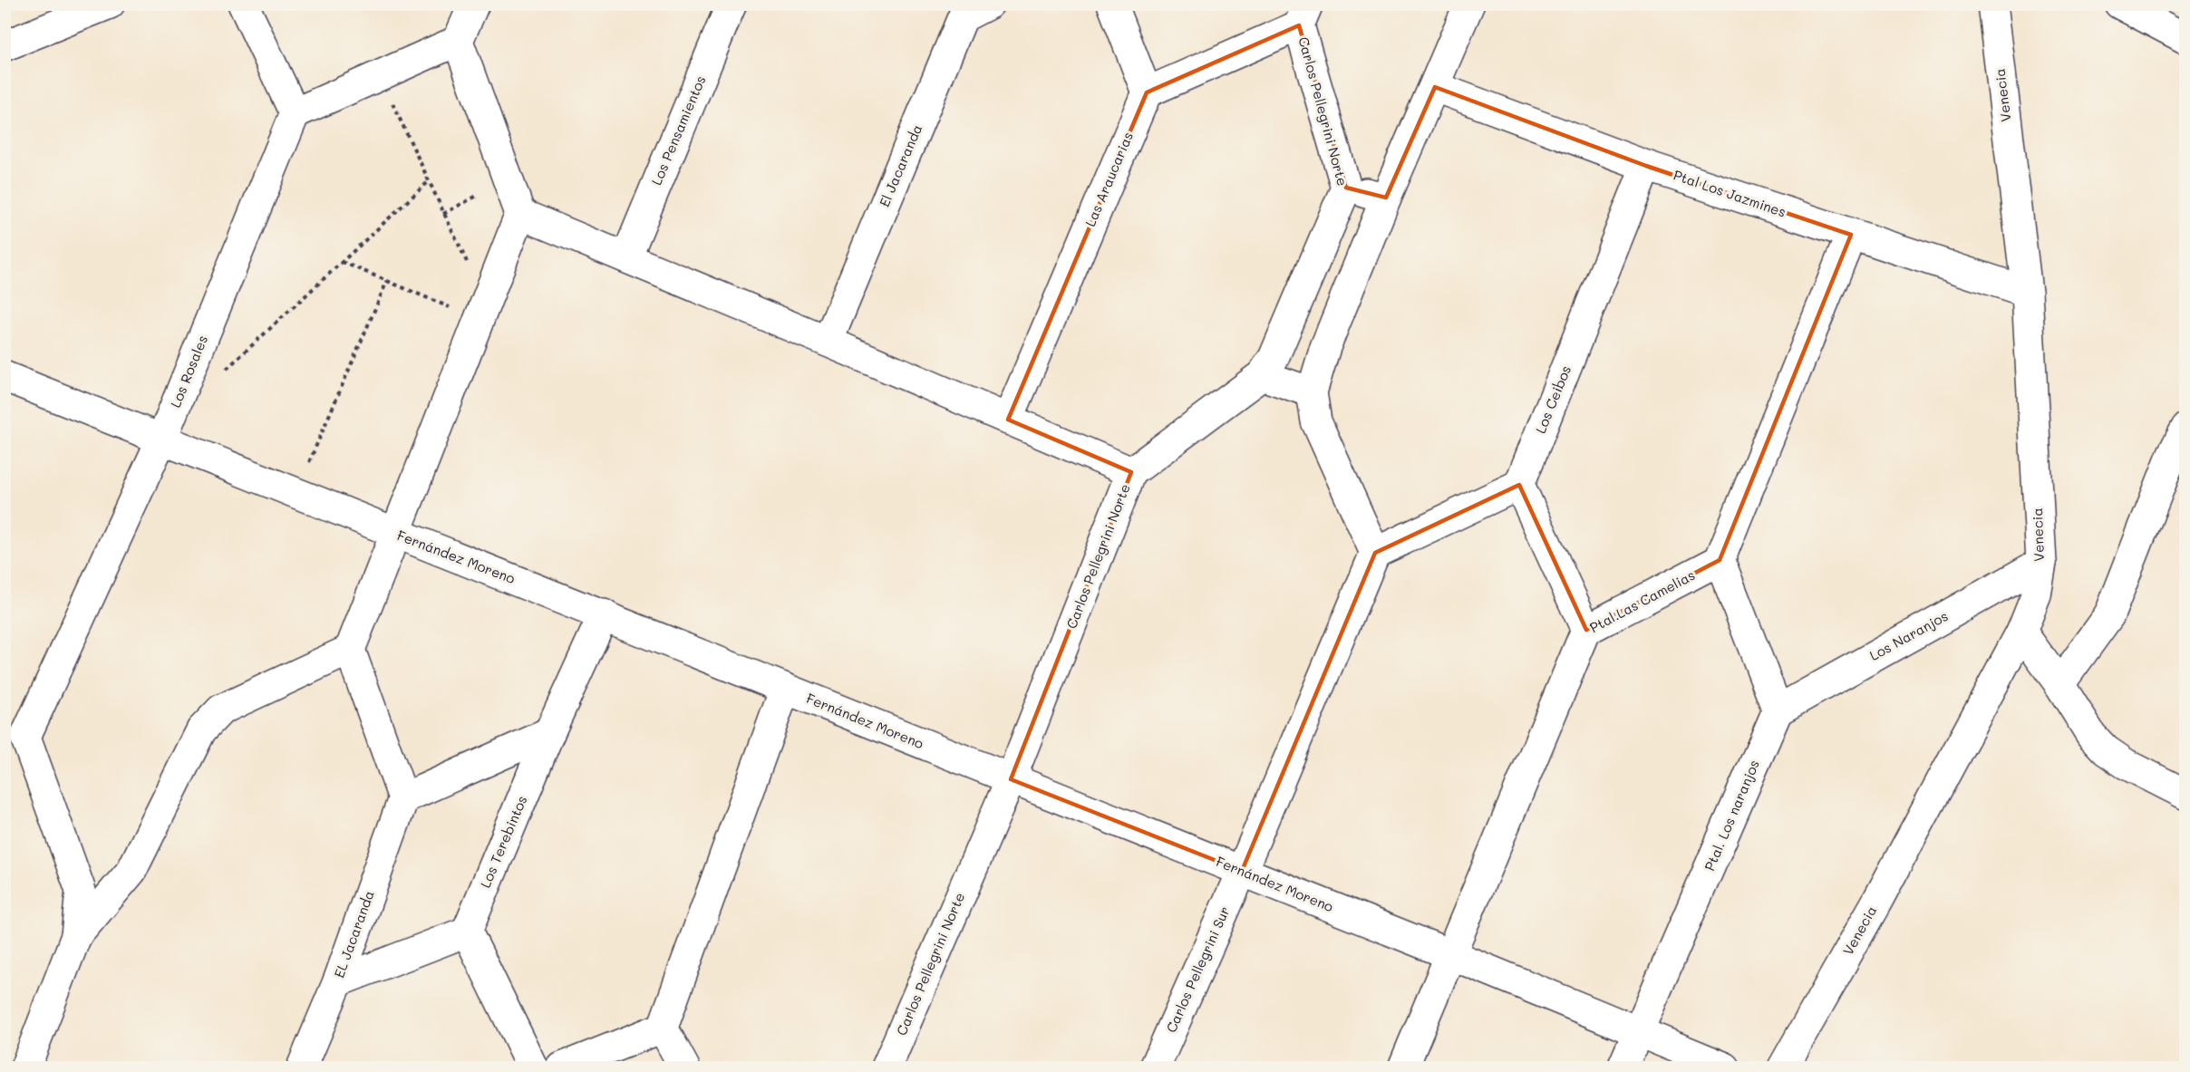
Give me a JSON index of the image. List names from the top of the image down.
{
  "streets": {
    "street": [
      "Venecia",
      "Carlos Pellegrini Norte",
      "Los Pensamientos",
      "El Jacaranda",
      "Las Araucarias",
      "Ptal Los Jazmines",
      "Los Rosales",
      "Los Ceibos",
      "Fernández Moreno",
      "Ptal.Las Camelias",
      "Los Naranjos",
      "Ptal. Los naranjos",
      "Los Terebintos",
      "EL Jacaranda",
      "Carlos Pellegrini Sur"
    ]
  },
  "crossings": [
    ["Venecia", "Ptal Los Jazmines"],
    ["Venecia", "Los Naranjos"],
    ["Carlos Pellegrini Norte", "Fernández Moreno"],
    ["Ptal Los Jazmines", "Los Ceibos"],
    ["Los Rosales", "Fernández Moreno"],
    ["Fernández Moreno", "Ptal.Las Camelias"],
    ["Fernández Moreno", "Ptal. Los naranjos"],
    ["Fernández Moreno", "Los Terebintos"],
    ["Fernández Moreno", "Carlos Pellegrini Sur"],
    ["Los Naranjos", "Ptal. Los naranjos"]
  ]
}
